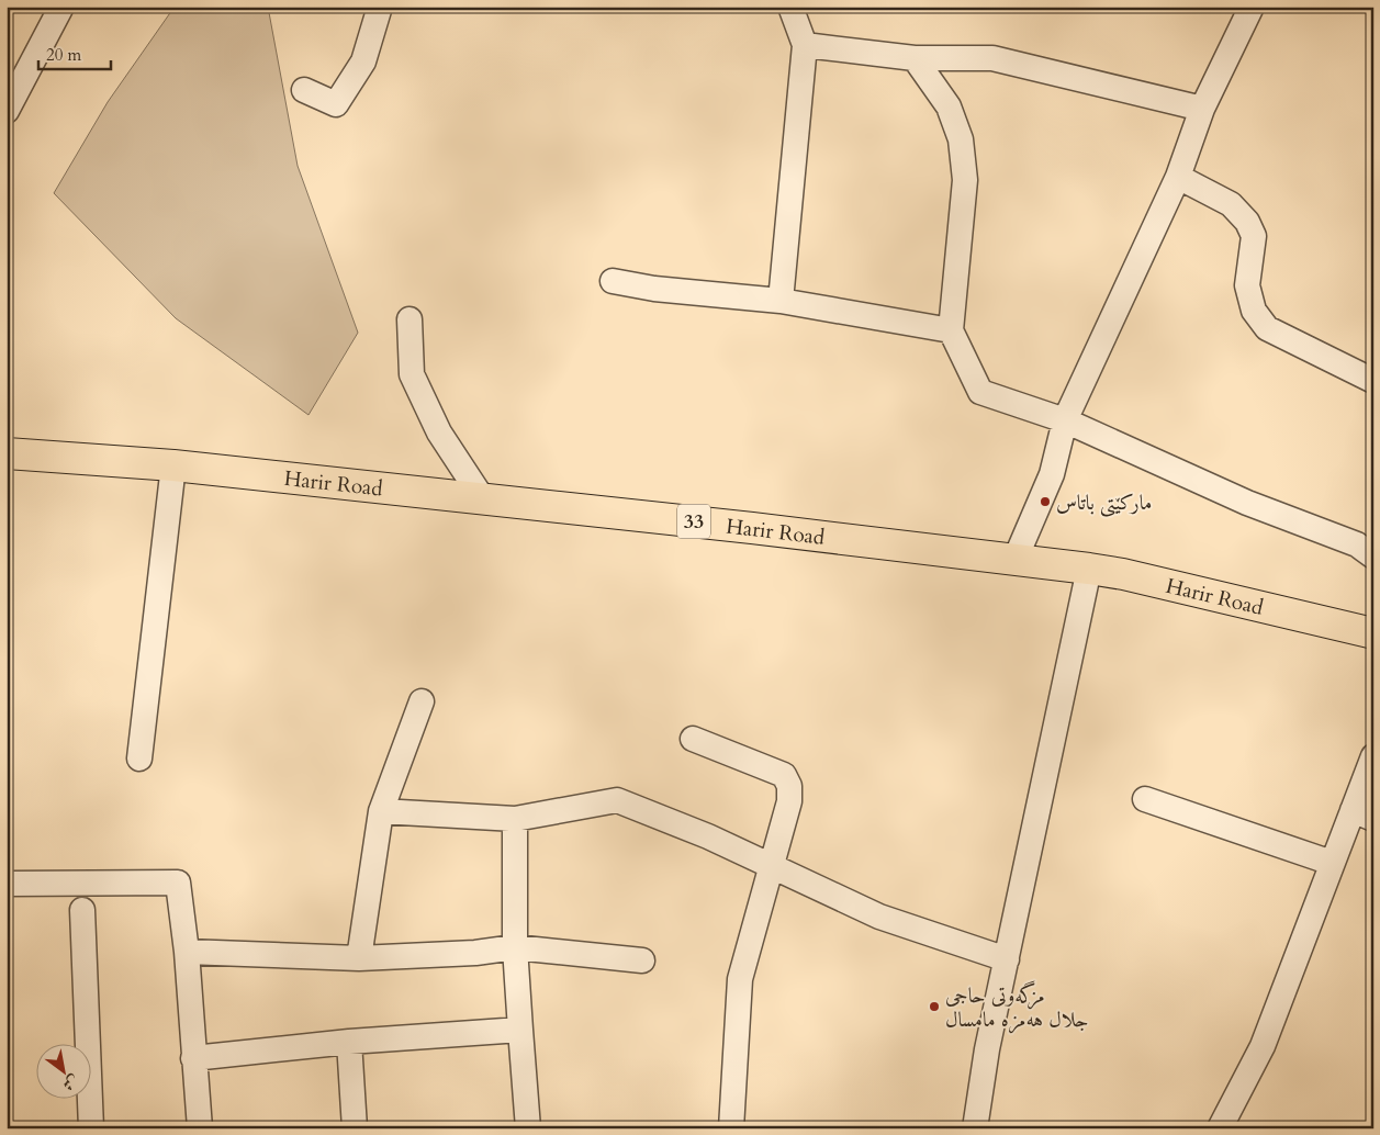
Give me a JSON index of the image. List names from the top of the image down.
{
  "streets": {
    "main road": ["Harir Road", "33"]
  },
  "places": ["مارکێتی باتاس", "مزگەوتی حاجی جلال هەمزە مامسال"],
  "scale_bar": "20 m",
  "north": "bottom right"
}
